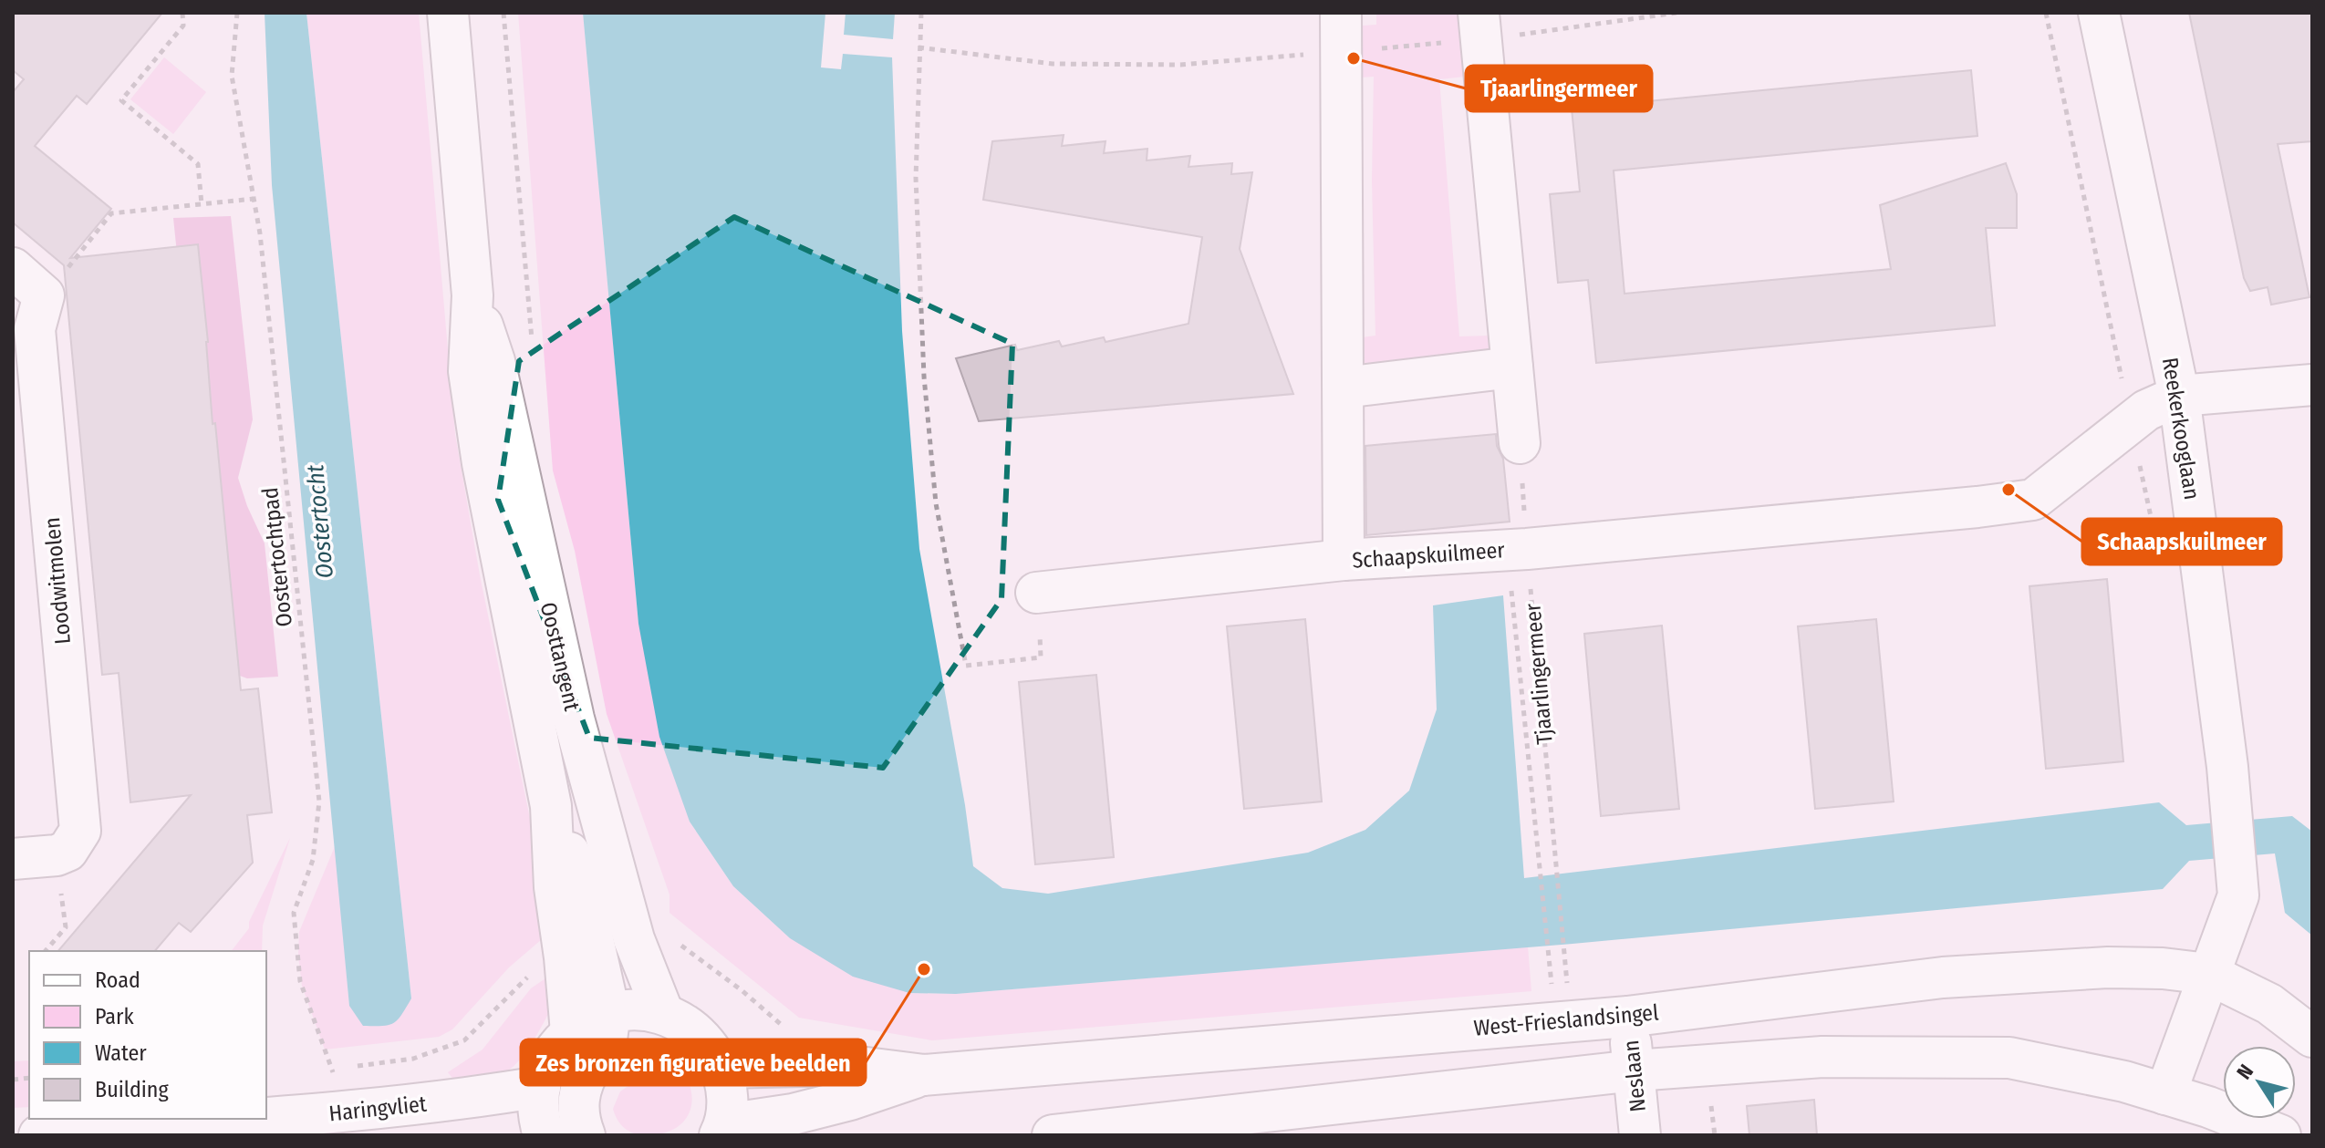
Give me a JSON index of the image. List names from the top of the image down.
{
  "streets": {
    "street": [
      "Reekerkooglaan",
      "Schaapskuilmeer",
      "Loodwitmolen",
      "Oosttangent",
      "West-Frieslandsingel",
      "Neslaan",
      "Haringvliet"
    ],
    "path": ["Oostertochtpad", "Tjaarlingermeer"]
  },
  "crossings": [
    ["Reekerkooglaan", "Schaapskuilmeer"],
    ["Reekerkooglaan", "West-Frieslandsingel"],
    ["Schaapskuilmeer", "Tjaarlingermeer"],
    ["Oostertochtpad", "Haringvliet"],
    ["West-Frieslandsingel", "Neslaan"]
  ],
  "water": ["Oostertocht"],
  "places": ["Tjaarlingermeer", "Schaapskuilmeer", "Zes bronzen figuratieve beelden"],
  "legend": [
    "Road",
    "Park",
    "Water",
    "Building"
  ],
  "north": "top left"
}
